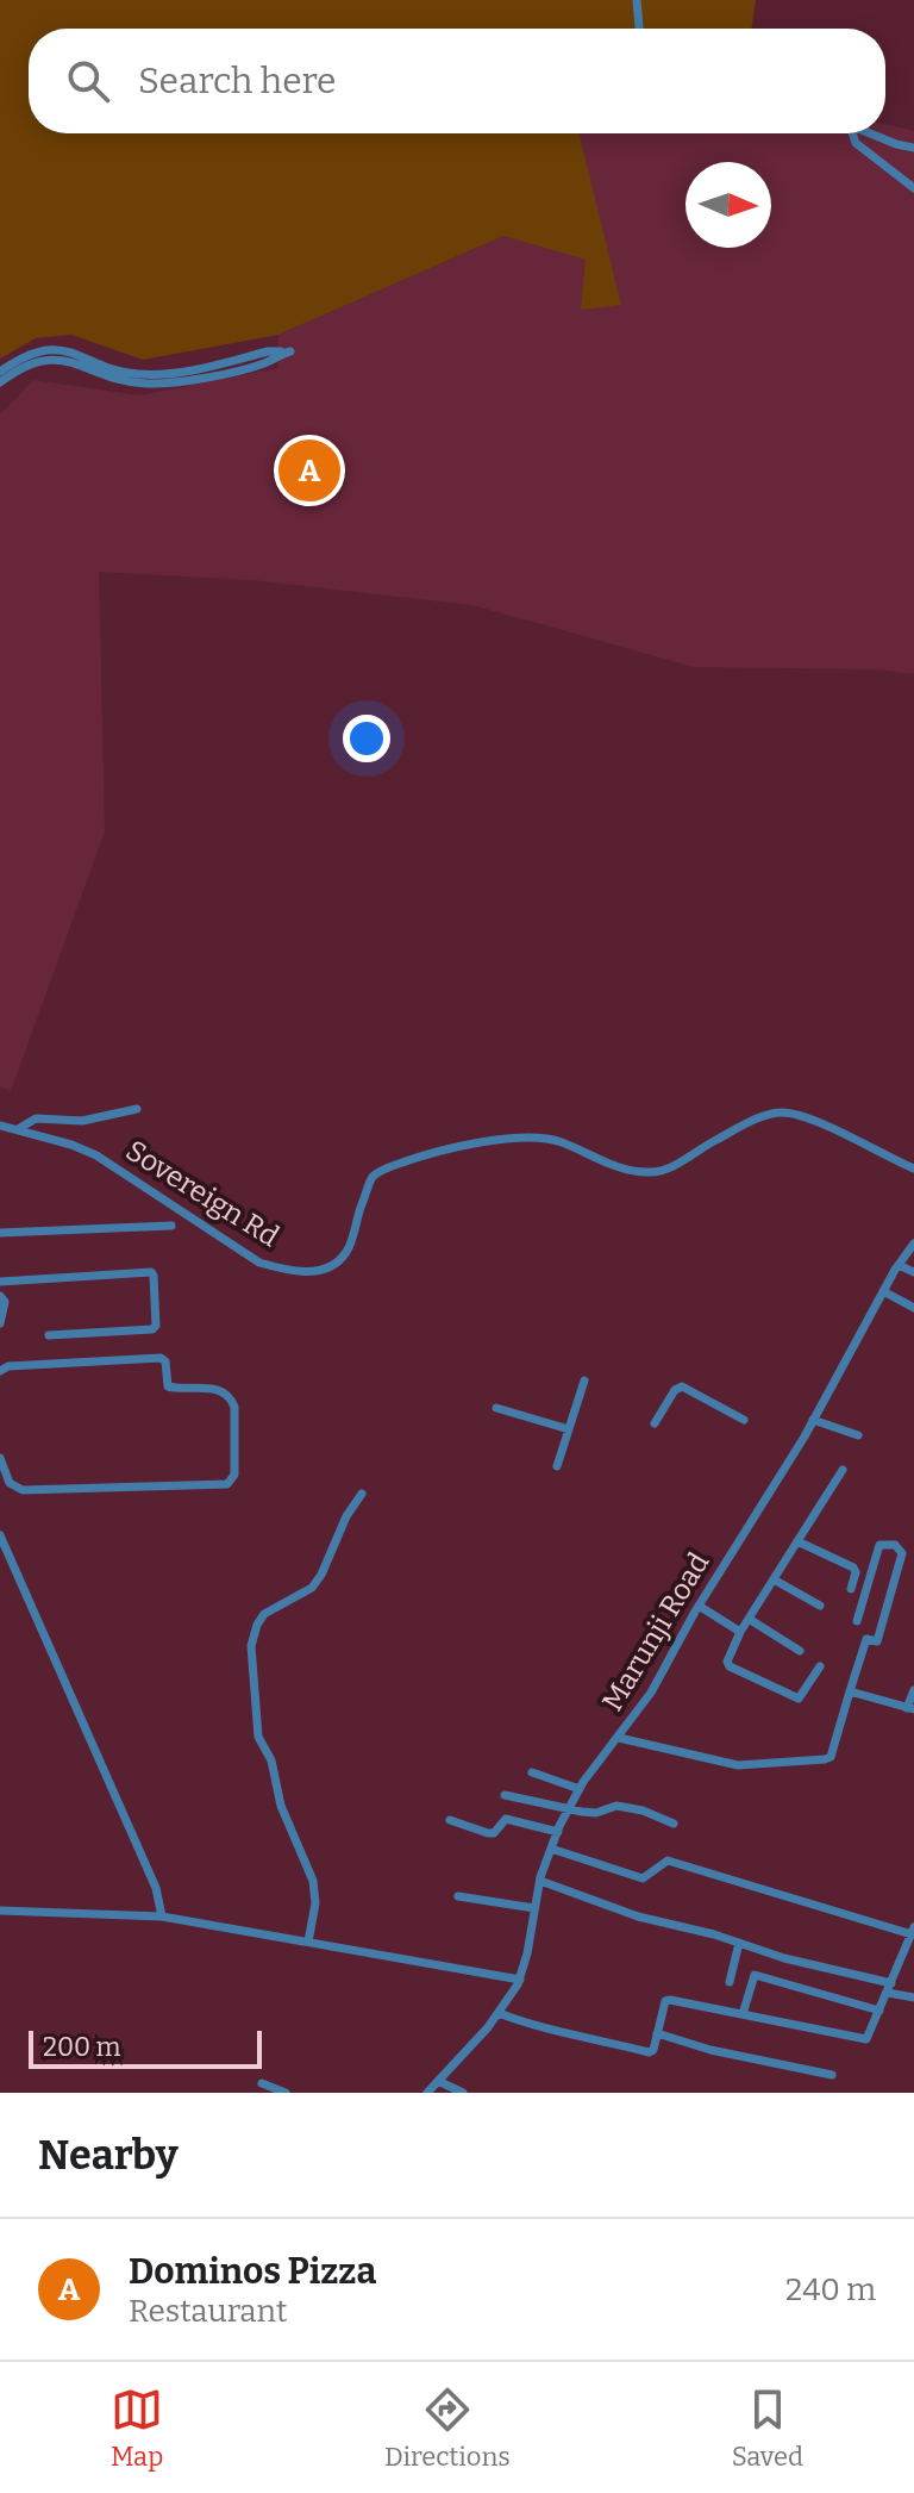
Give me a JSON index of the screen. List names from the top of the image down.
{
  "streets": {
    "street": ["Sovereign Rd", "Marunji Road"]
  },
  "scale_bar": "200 m",
  "north": "right",
  "page": {
    "search": "Search here",
    "pins": "A",
    "scale": "200 m",
    "heading": "Nearby",
    "list": [
      {
        "mark": "A",
        "name": "Dominos Pizza",
        "note": "Restaurant",
        "value": "240 m"
      }
    ],
    "nav": ["Map", "Directions", "Saved"]
  }
}
